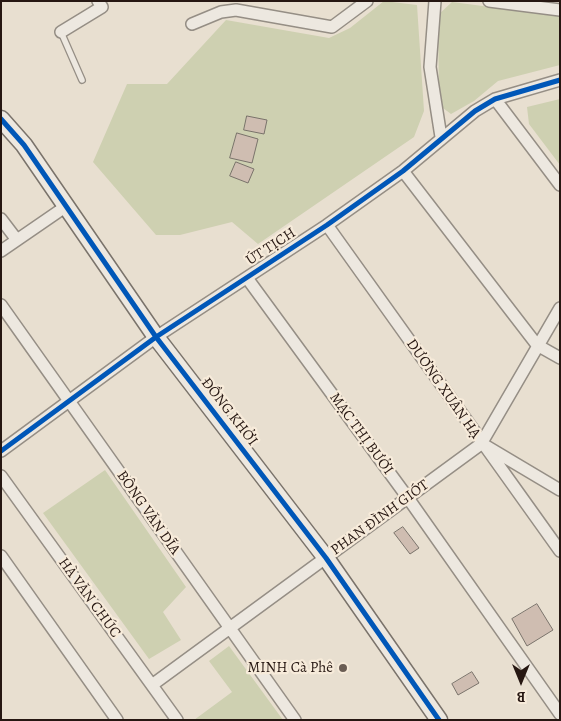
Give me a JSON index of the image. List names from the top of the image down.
{
  "streets": {
    "street": [
      "ÚT TỊCH",
      "DƯƠNG XUÂN HẠ",
      "ĐỒNG KHỞI",
      "MẠC THỊ BƯỞI",
      "BÔNG VĂN DĨA",
      "PHAN ĐÌNH GIÓT",
      "HÀ VĂN CHÚC"
    ]
  },
  "crossings": [
    ["ÚT TỊCH", "DƯƠNG XUÂN HẠ"],
    ["ÚT TỊCH", "ĐỒNG KHỞI"],
    ["ÚT TỊCH", "MẠC THỊ BƯỞI"],
    ["ÚT TỊCH", "BÔNG VĂN DĨA"],
    ["DƯƠNG XUÂN HẠ", "PHAN ĐÌNH GIÓT"],
    ["ĐỒNG KHỞI", "PHAN ĐÌNH GIÓT"],
    ["MẠC THỊ BƯỞI", "PHAN ĐÌNH GIÓT"],
    ["BÔNG VĂN DĨA", "PHAN ĐÌNH GIÓT"],
    ["PHAN ĐÌNH GIÓT", "HÀ VĂN CHÚC"]
  ],
  "places": ["MINH Cà Phê"],
  "north": "bottom"
}
